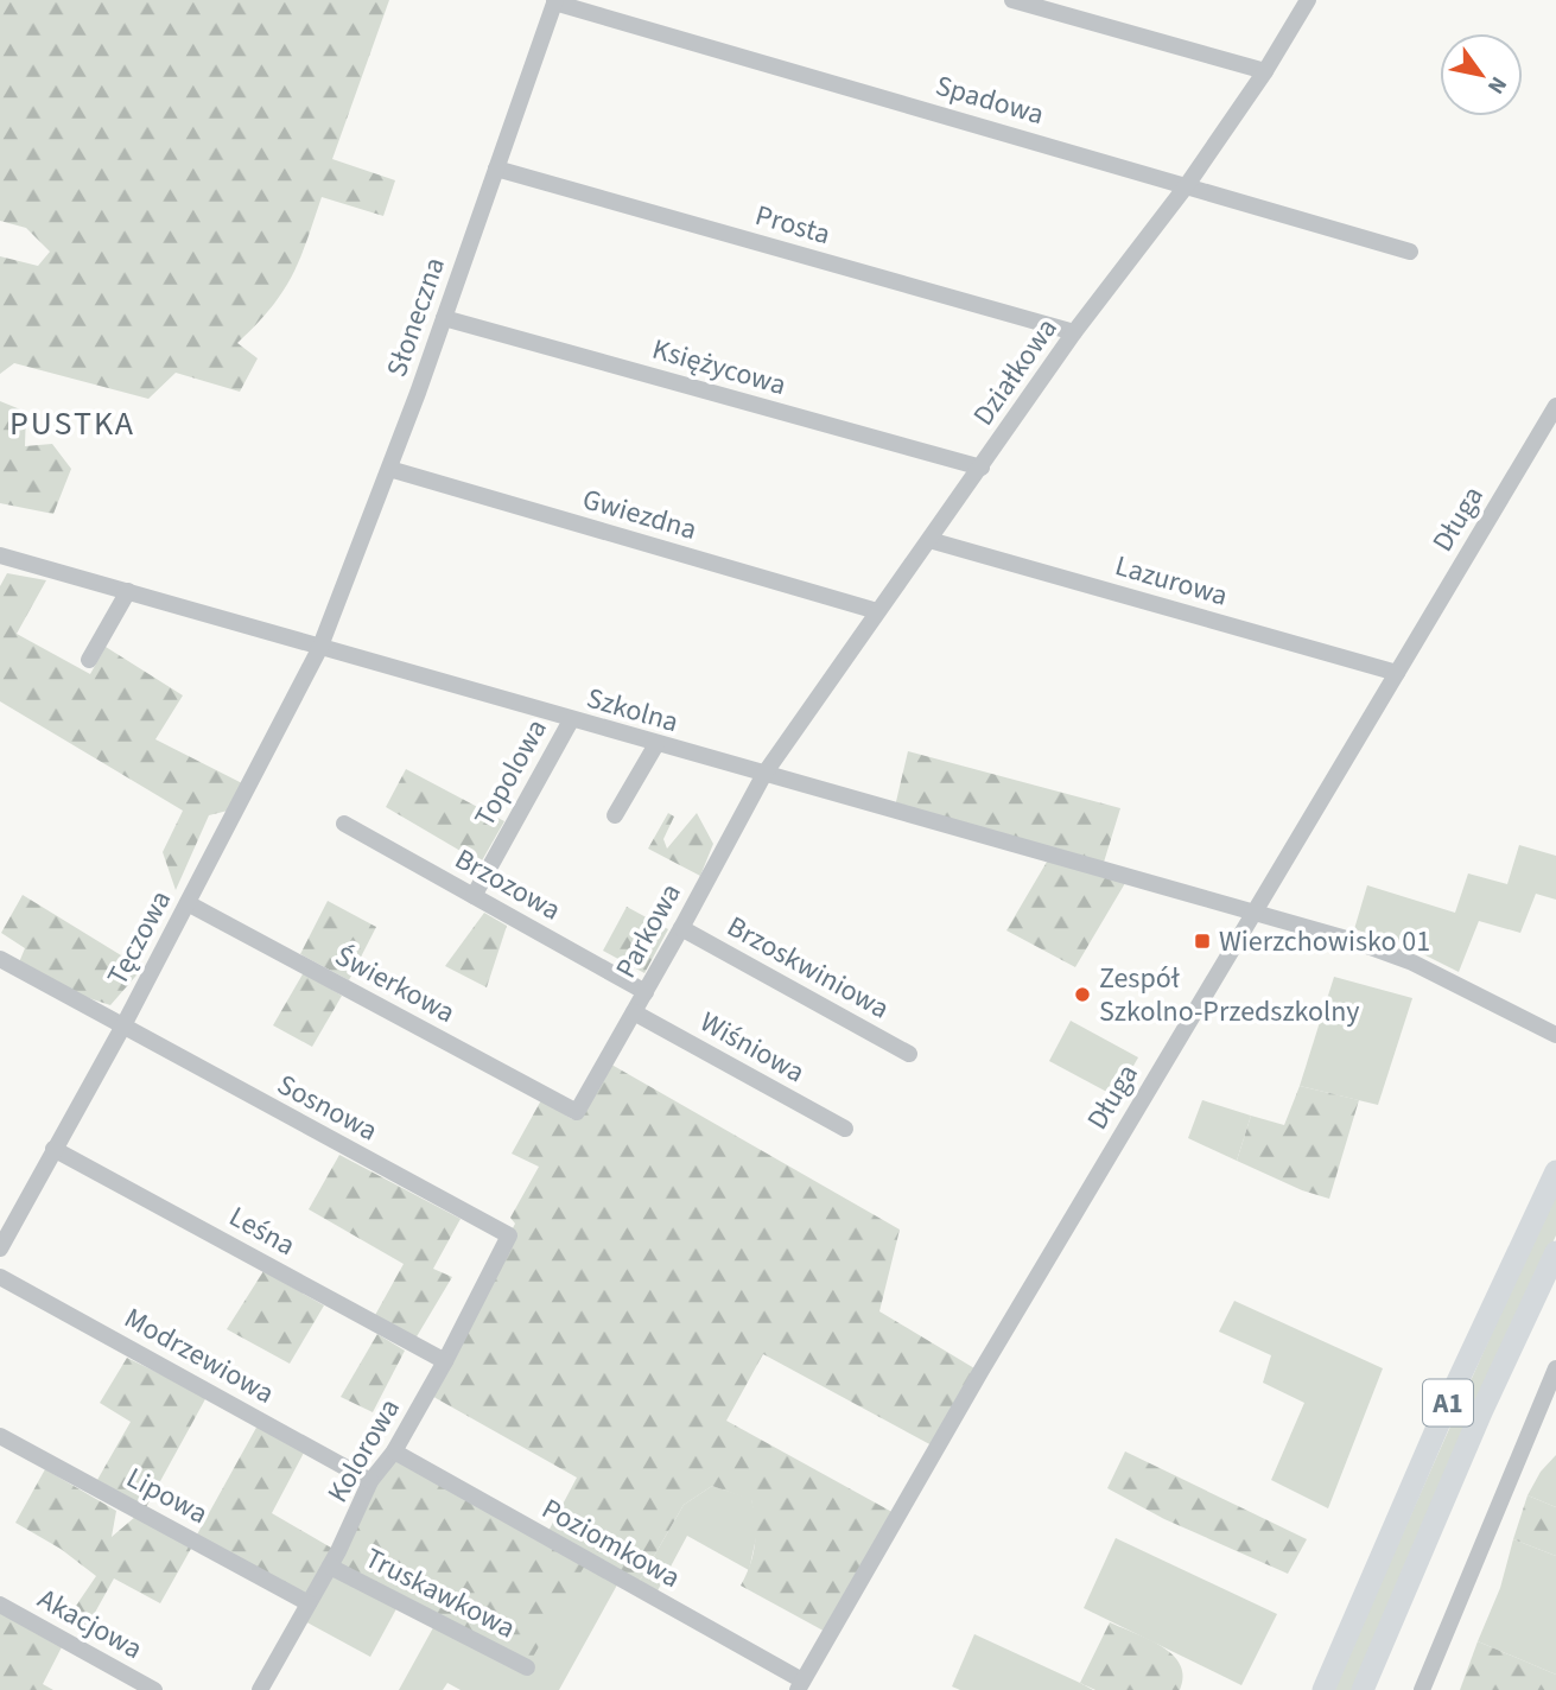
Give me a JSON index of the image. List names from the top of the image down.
{
  "streets": {
    "highway": ["A1"],
    "street": [
      "Spadowa",
      "Prosta",
      "Słoneczna",
      "Księżycowa",
      "Działkowa",
      "Gwiezdna",
      "Długa",
      "Lazurowa",
      "Szkolna",
      "Topolowa",
      "Brzozowa",
      "Parkowa",
      "Tęczowa",
      "Brzoskwiniowa",
      "Świerkowa",
      "Wiśniowa",
      "Sosnowa",
      "Leśna",
      "Modrzewiowa",
      "Kolorowa",
      "Lipowa",
      "Poziomkowa",
      "Truskawkowa",
      "Akacjowa"
    ]
  },
  "crossings": [
    ["Spadowa", "Słoneczna"],
    ["Spadowa", "Działkowa"],
    ["Prosta", "Słoneczna"],
    ["Prosta", "Działkowa"],
    ["Słoneczna", "Księżycowa"],
    ["Słoneczna", "Gwiezdna"],
    ["Słoneczna", "Szkolna"],
    ["Słoneczna", "Tęczowa"],
    ["Księżycowa", "Działkowa"],
    ["Działkowa", "Gwiezdna"],
    ["Działkowa", "Lazurowa"],
    ["Działkowa", "Szkolna"],
    ["Działkowa", "Parkowa"],
    ["Długa", "Lazurowa"],
    ["Długa", "Szkolna"],
    ["Długa", "Poziomkowa"],
    ["Szkolna", "Topolowa"],
    ["Szkolna", "Parkowa"],
    ["Szkolna", "Tęczowa"],
    ["Topolowa", "Brzozowa"],
    ["Brzozowa", "Parkowa"],
    ["Parkowa", "Brzoskwiniowa"],
    ["Parkowa", "Świerkowa"],
    ["Parkowa", "Wiśniowa"],
    ["Tęczowa", "Świerkowa"],
    ["Tęczowa", "Sosnowa"],
    ["Tęczowa", "Leśna"],
    ["Sosnowa", "Kolorowa"],
    ["Leśna", "Kolorowa"],
    ["Modrzewiowa", "Kolorowa"],
    ["Kolorowa", "Lipowa"],
    ["Kolorowa", "Poziomkowa"],
    ["Kolorowa", "Truskawkowa"]
  ],
  "districts": ["PUSTKA"],
  "places": {
    "transit": ["Wierzchowisko 01"],
    "other": ["Zespół Szkolno-Przedszkolny"]
  },
  "north": "bottom right"
}
